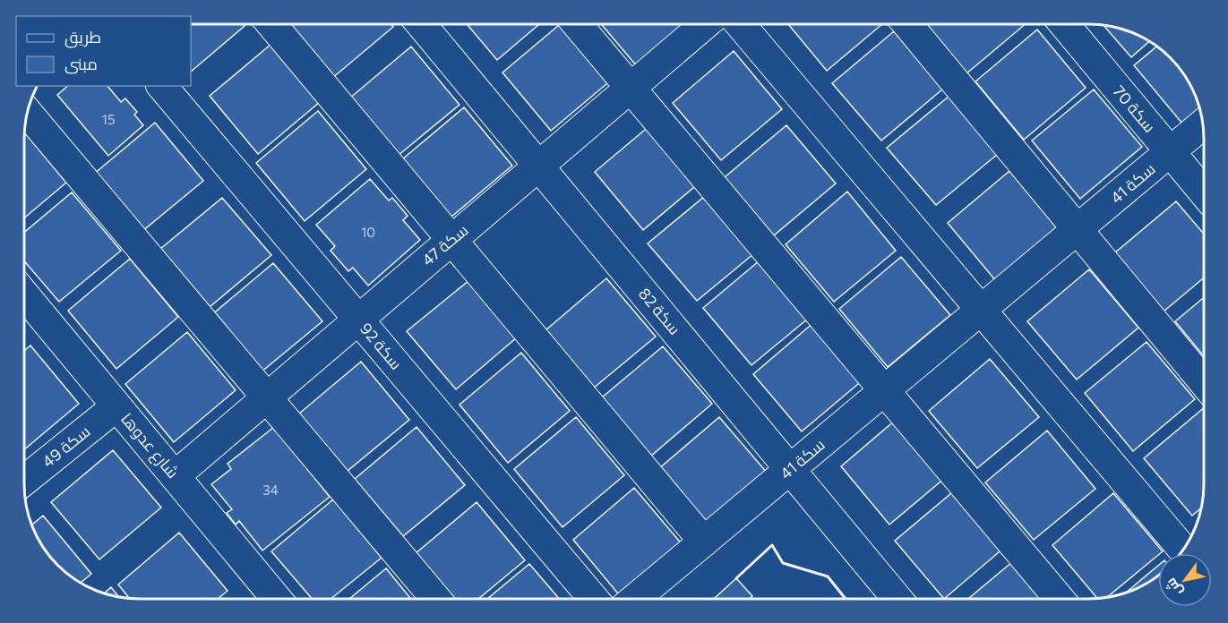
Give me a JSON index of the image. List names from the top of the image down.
{
  "streets": {
    "street": [
      "سكة 70",
      "سكة 41",
      "سكة 47",
      "سكة 82",
      "سكة 92",
      "شارع عدوها",
      "سكة 49"
    ]
  },
  "crossings": [
    ["سكة 70", "سكة 41"],
    ["سكة 41", "سكة 82"],
    ["سكة 47", "سكة 82"],
    ["سكة 47", "سكة 92"],
    ["سكة 47", "شارع عدوها"],
    ["شارع عدوها", "سكة 49"]
  ],
  "house_numbers": ["15", "10", "34"],
  "legend": ["طريق", "مبنى"],
  "north": "bottom left"
}
